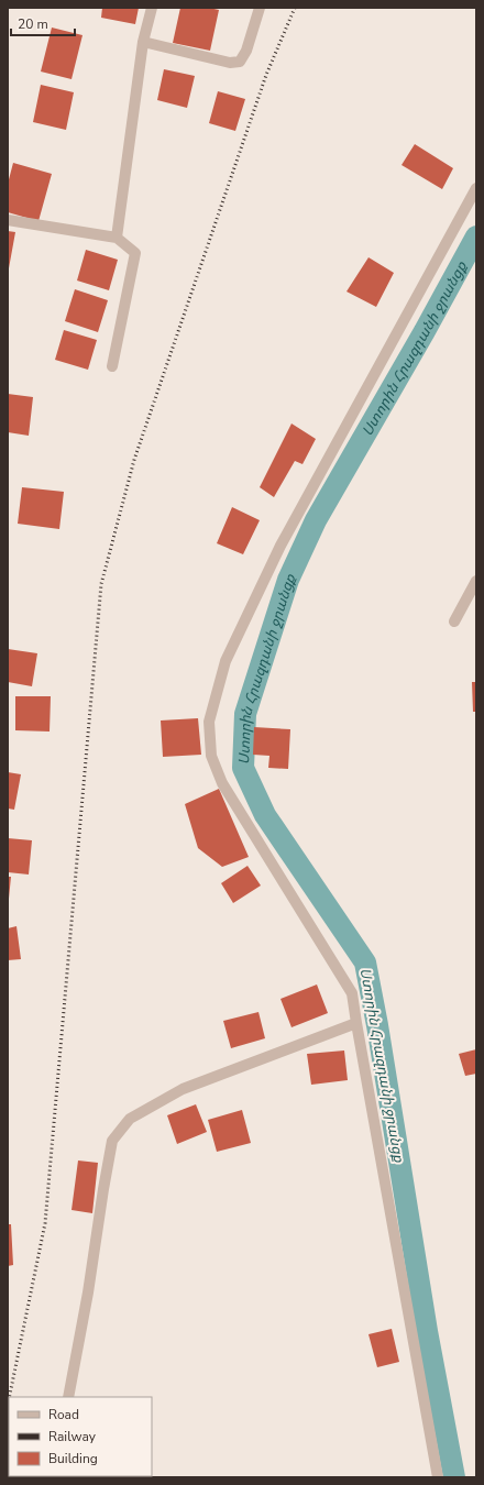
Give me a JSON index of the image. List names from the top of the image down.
{
  "water": ["Ստորին Հրազդանի ջրանցք"],
  "legend": ["Road", "Railway", "Building"],
  "scale_bar": "20 m"
}
